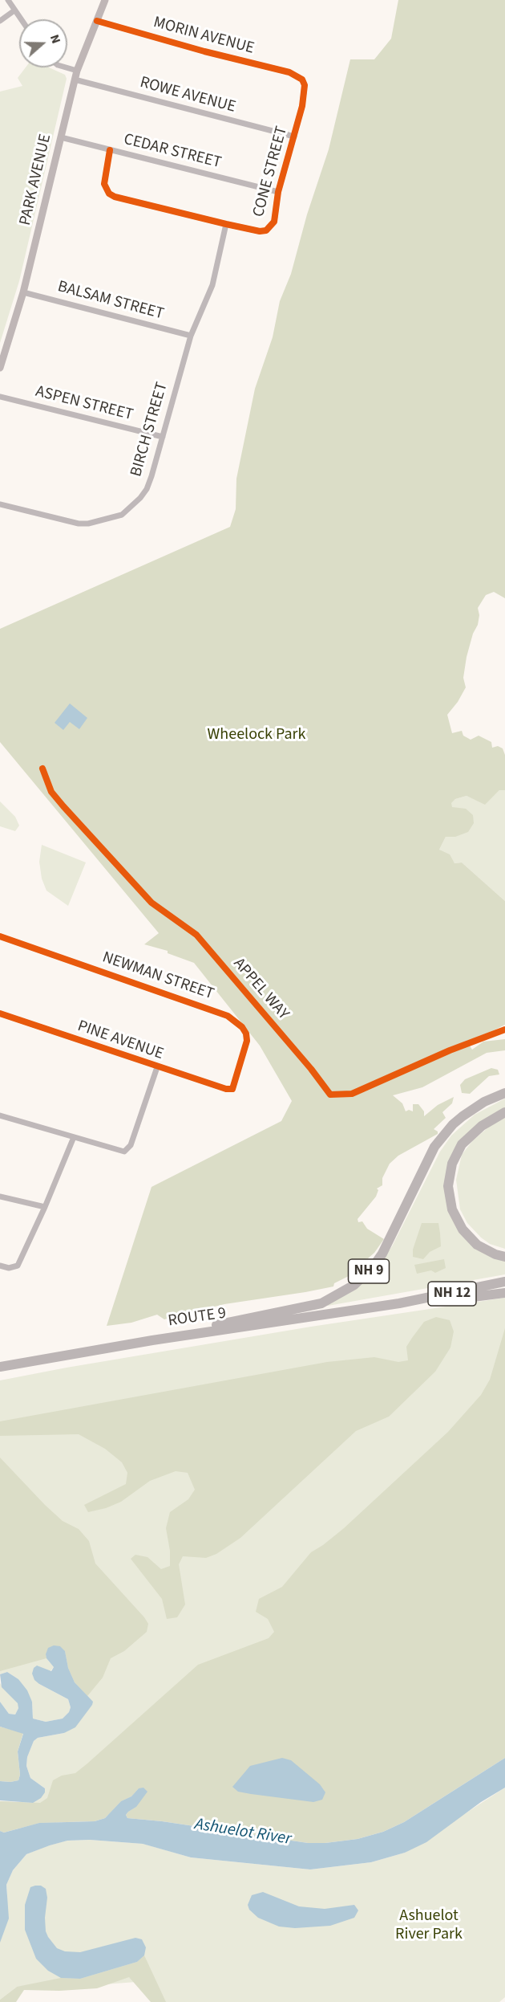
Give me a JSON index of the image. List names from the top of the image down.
{
  "streets": {
    "highway": ["NH 9", "NH 12", "ROUTE 9"],
    "street": [
      "MORIN AVENUE",
      "ROWE AVENUE",
      "CEDAR STREET",
      "CONE STREET",
      "PARK AVENUE",
      "BALSAM STREET",
      "ASPEN STREET",
      "BIRCH STREET",
      "NEWMAN STREET",
      "PINE AVENUE"
    ],
    "cycle path": ["APPEL WAY"]
  },
  "crossings": [
    ["MORIN AVENUE", "CONE STREET"],
    ["MORIN AVENUE", "PARK AVENUE"],
    ["ROWE AVENUE", "CONE STREET"],
    ["ROWE AVENUE", "PARK AVENUE"],
    ["CEDAR STREET", "CONE STREET"],
    ["CEDAR STREET", "PARK AVENUE"],
    ["CONE STREET", "BIRCH STREET"],
    ["PARK AVENUE", "BALSAM STREET"],
    ["BALSAM STREET", "BIRCH STREET"],
    ["ASPEN STREET", "BIRCH STREET"],
    ["NEWMAN STREET", "PINE AVENUE"],
    ["NH 9", "NH 12"],
    ["NH 9", "ROUTE 9"],
    ["NH 12", "ROUTE 9"]
  ],
  "water": ["Ashuelot River"],
  "parks": ["Wheelock Park", "Ashuelot River Park"],
  "north": "right"
}
